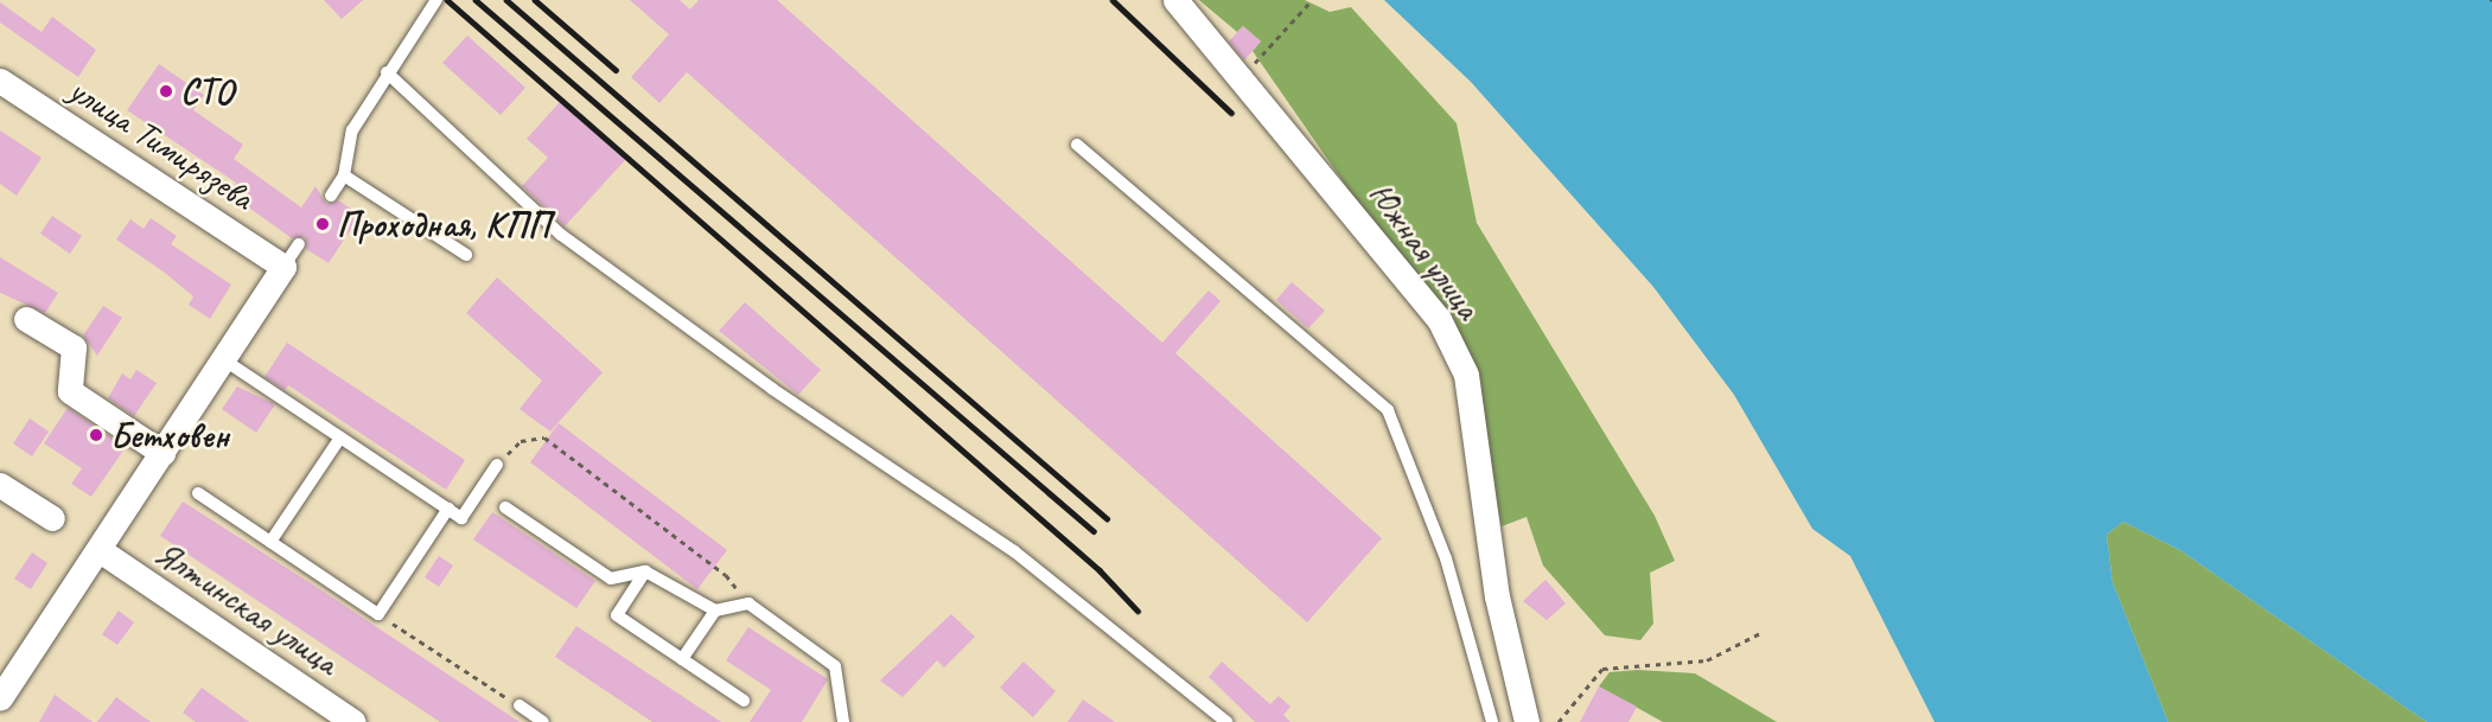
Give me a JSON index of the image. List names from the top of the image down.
{
  "streets": {
    "street": ["улица Тимирязева", "Южная улица", "Ялтинская улица"]
  },
  "places": ["СТО", "Проходная, КПП", "Бетховен"]
}
